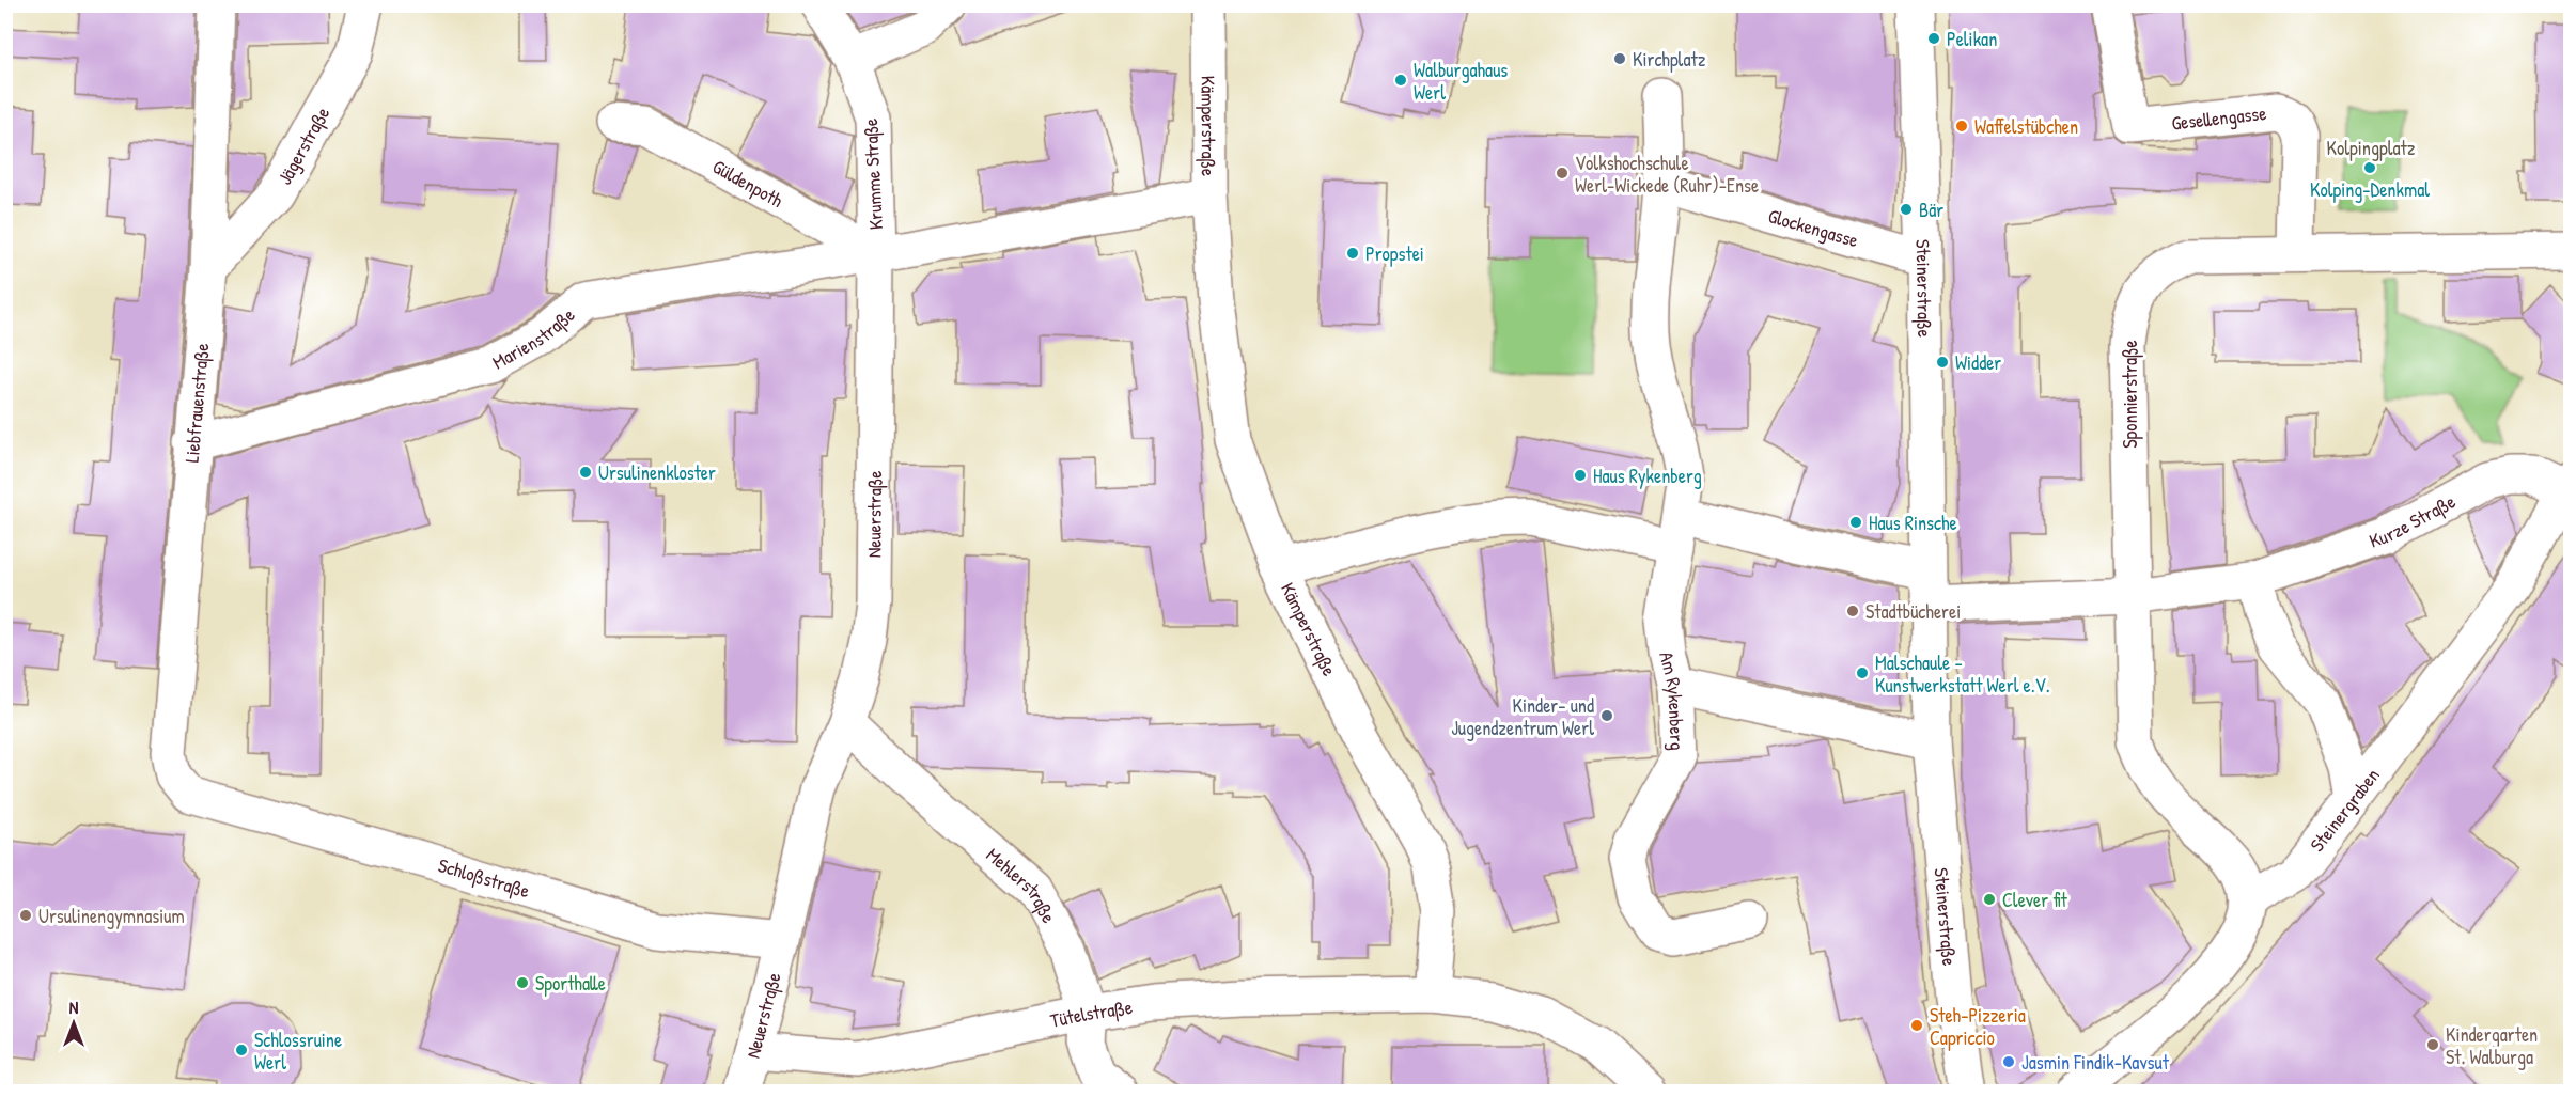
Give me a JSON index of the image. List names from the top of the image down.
{
  "streets": {
    "street": [
      "Gesellengasse",
      "Kämperstraße",
      "Jägerstraße",
      "Krumme Straße",
      "Güldenpoth",
      "Glockengasse",
      "Steinerstraße",
      "Marienstraße",
      "Sponnierstraße",
      "Liebfrauenstraße",
      "Neuerstraße",
      "Kurze Straße",
      "Am Rykenberg",
      "Steinergraben",
      "Schloßstraße",
      "Mehlerstraße",
      "Tütelstraße"
    ]
  },
  "crossings": [
    ["Gesellengasse", "Sponnierstraße"],
    ["Kämperstraße", "Tütelstraße"],
    ["Jägerstraße", "Liebfrauenstraße"],
    ["Krumme Straße", "Güldenpoth"],
    ["Krumme Straße", "Marienstraße"],
    ["Krumme Straße", "Neuerstraße"],
    ["Güldenpoth", "Marienstraße"],
    ["Güldenpoth", "Neuerstraße"],
    ["Glockengasse", "Steinerstraße"],
    ["Glockengasse", "Am Rykenberg"],
    ["Marienstraße", "Liebfrauenstraße"],
    ["Marienstraße", "Neuerstraße"],
    ["Sponnierstraße", "Kurze Straße"],
    ["Sponnierstraße", "Steinergraben"],
    ["Liebfrauenstraße", "Schloßstraße"],
    ["Neuerstraße", "Schloßstraße"],
    ["Neuerstraße", "Mehlerstraße"],
    ["Neuerstraße", "Tütelstraße"],
    ["Kurze Straße", "Steinergraben"],
    ["Mehlerstraße", "Tütelstraße"]
  ],
  "parks": ["Kolpingplatz"],
  "places": [
    "Pelikan",
    "Kirchplatz",
    "Walburgahaus Werl",
    "Waffelstübchen",
    "Kolping-Denkmal",
    "Volkshochschule Werl-Wickede (Ruhr)-Ense",
    "Bär",
    "Propstei",
    "Widder",
    "Ursulinenkloster",
    "Haus Rykenberg",
    "Haus Rinsche",
    "Stadtbücherei",
    "Malschaule - Kunstwerkstatt Werl e.V.",
    "Kinder- und Jugendzentrum Werl",
    "Clever fit",
    "Ursulinengymnasium",
    "Sporthalle",
    "Steh-Pizzeria Capriccio",
    "Kindergarten St. Walburga",
    "Schlossruine Werl",
    "Jasmin Findik-Kavsut"
  ],
  "north": "top"
}
